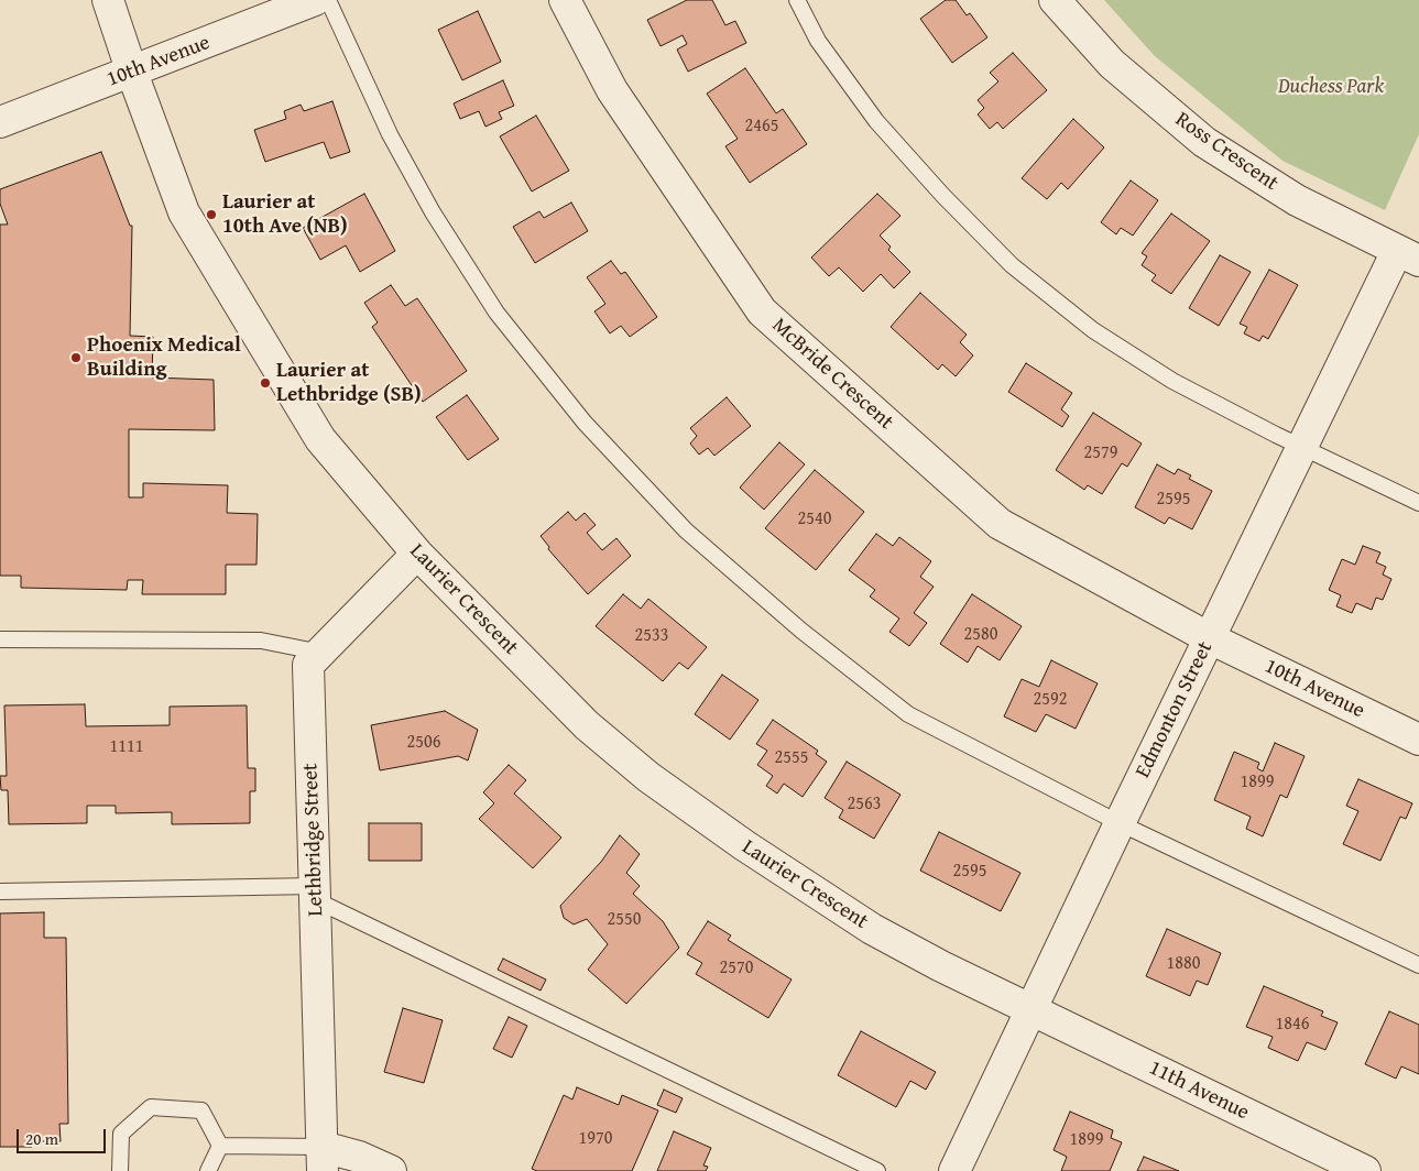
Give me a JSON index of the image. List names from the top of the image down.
{
  "streets": {
    "street": [
      "10th Avenue",
      "Ross Crescent",
      "McBride Crescent",
      "Laurier Crescent",
      "Edmonton Street",
      "Lethbridge Street",
      "11th Avenue"
    ]
  },
  "crossings": [
    ["10th Avenue", "McBride Crescent"],
    ["10th Avenue", "Laurier Crescent"],
    ["10th Avenue", "Edmonton Street"],
    ["Ross Crescent", "Edmonton Street"],
    ["McBride Crescent", "Edmonton Street"],
    ["Laurier Crescent", "Edmonton Street"],
    ["Laurier Crescent", "Lethbridge Street"],
    ["Laurier Crescent", "11th Avenue"],
    ["Edmonton Street", "11th Avenue"]
  ],
  "parks": ["Duchess Park"],
  "places": ["Laurier at 10th Ave (NB)", "Phoenix Medical Building", "Laurier at Lethbridge (SB)"],
  "house_numbers": [
    "2465",
    "2579",
    "2595",
    "2540",
    "2580",
    "2533",
    "2592",
    "2506",
    "1111",
    "2555",
    "1899",
    "2563",
    "2595",
    "2550",
    "1880",
    "2570",
    "1846",
    "1970",
    "1899"
  ],
  "scale_bar": "20 m"
}
